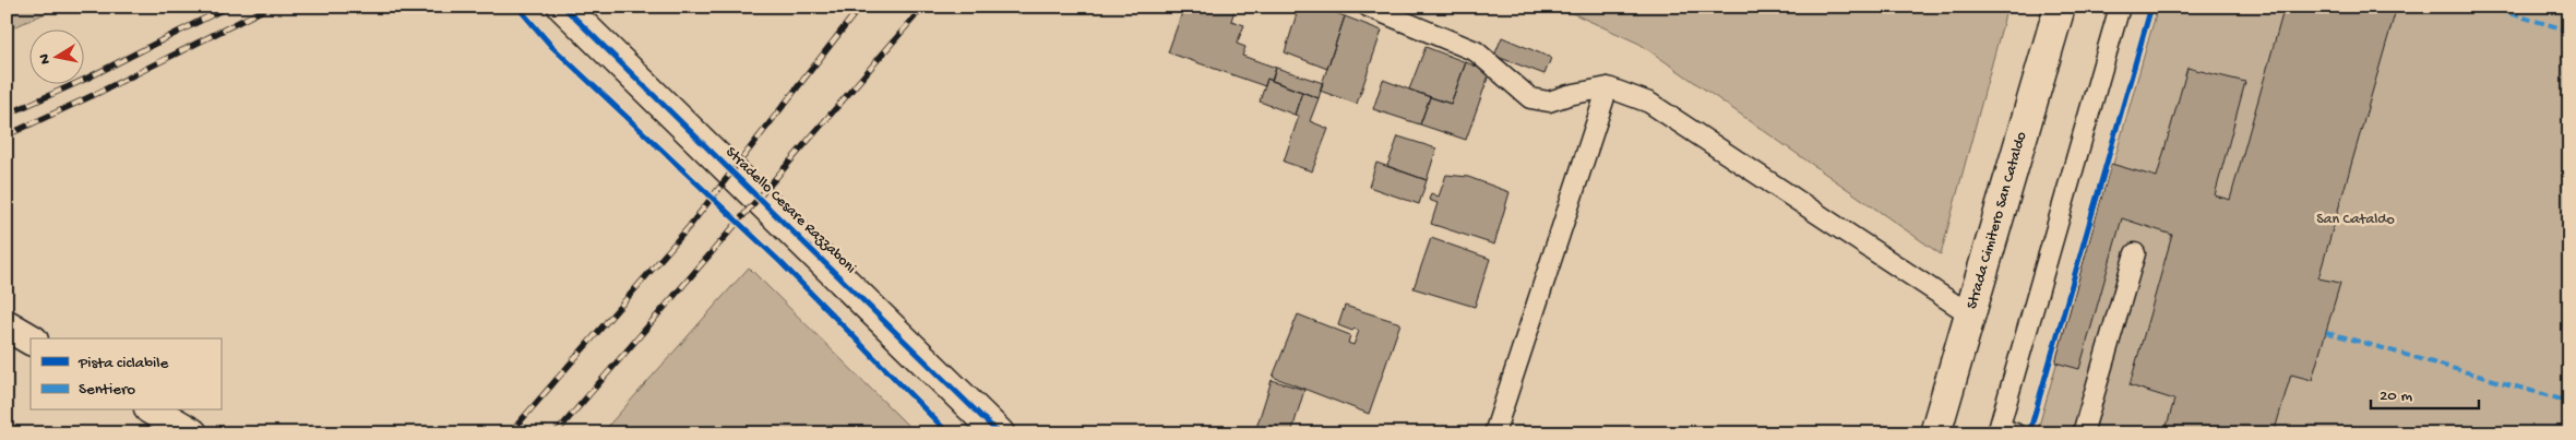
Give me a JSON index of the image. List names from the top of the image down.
{
  "streets": {
    "street": ["Stradello Cesare Razzaboni", "Strada Cimitero San Cataldo"]
  },
  "parks": ["San Cataldo"],
  "legend": ["Pista ciclabile", "Sentiero"],
  "scale_bar": "20 m",
  "north": "left"
}
